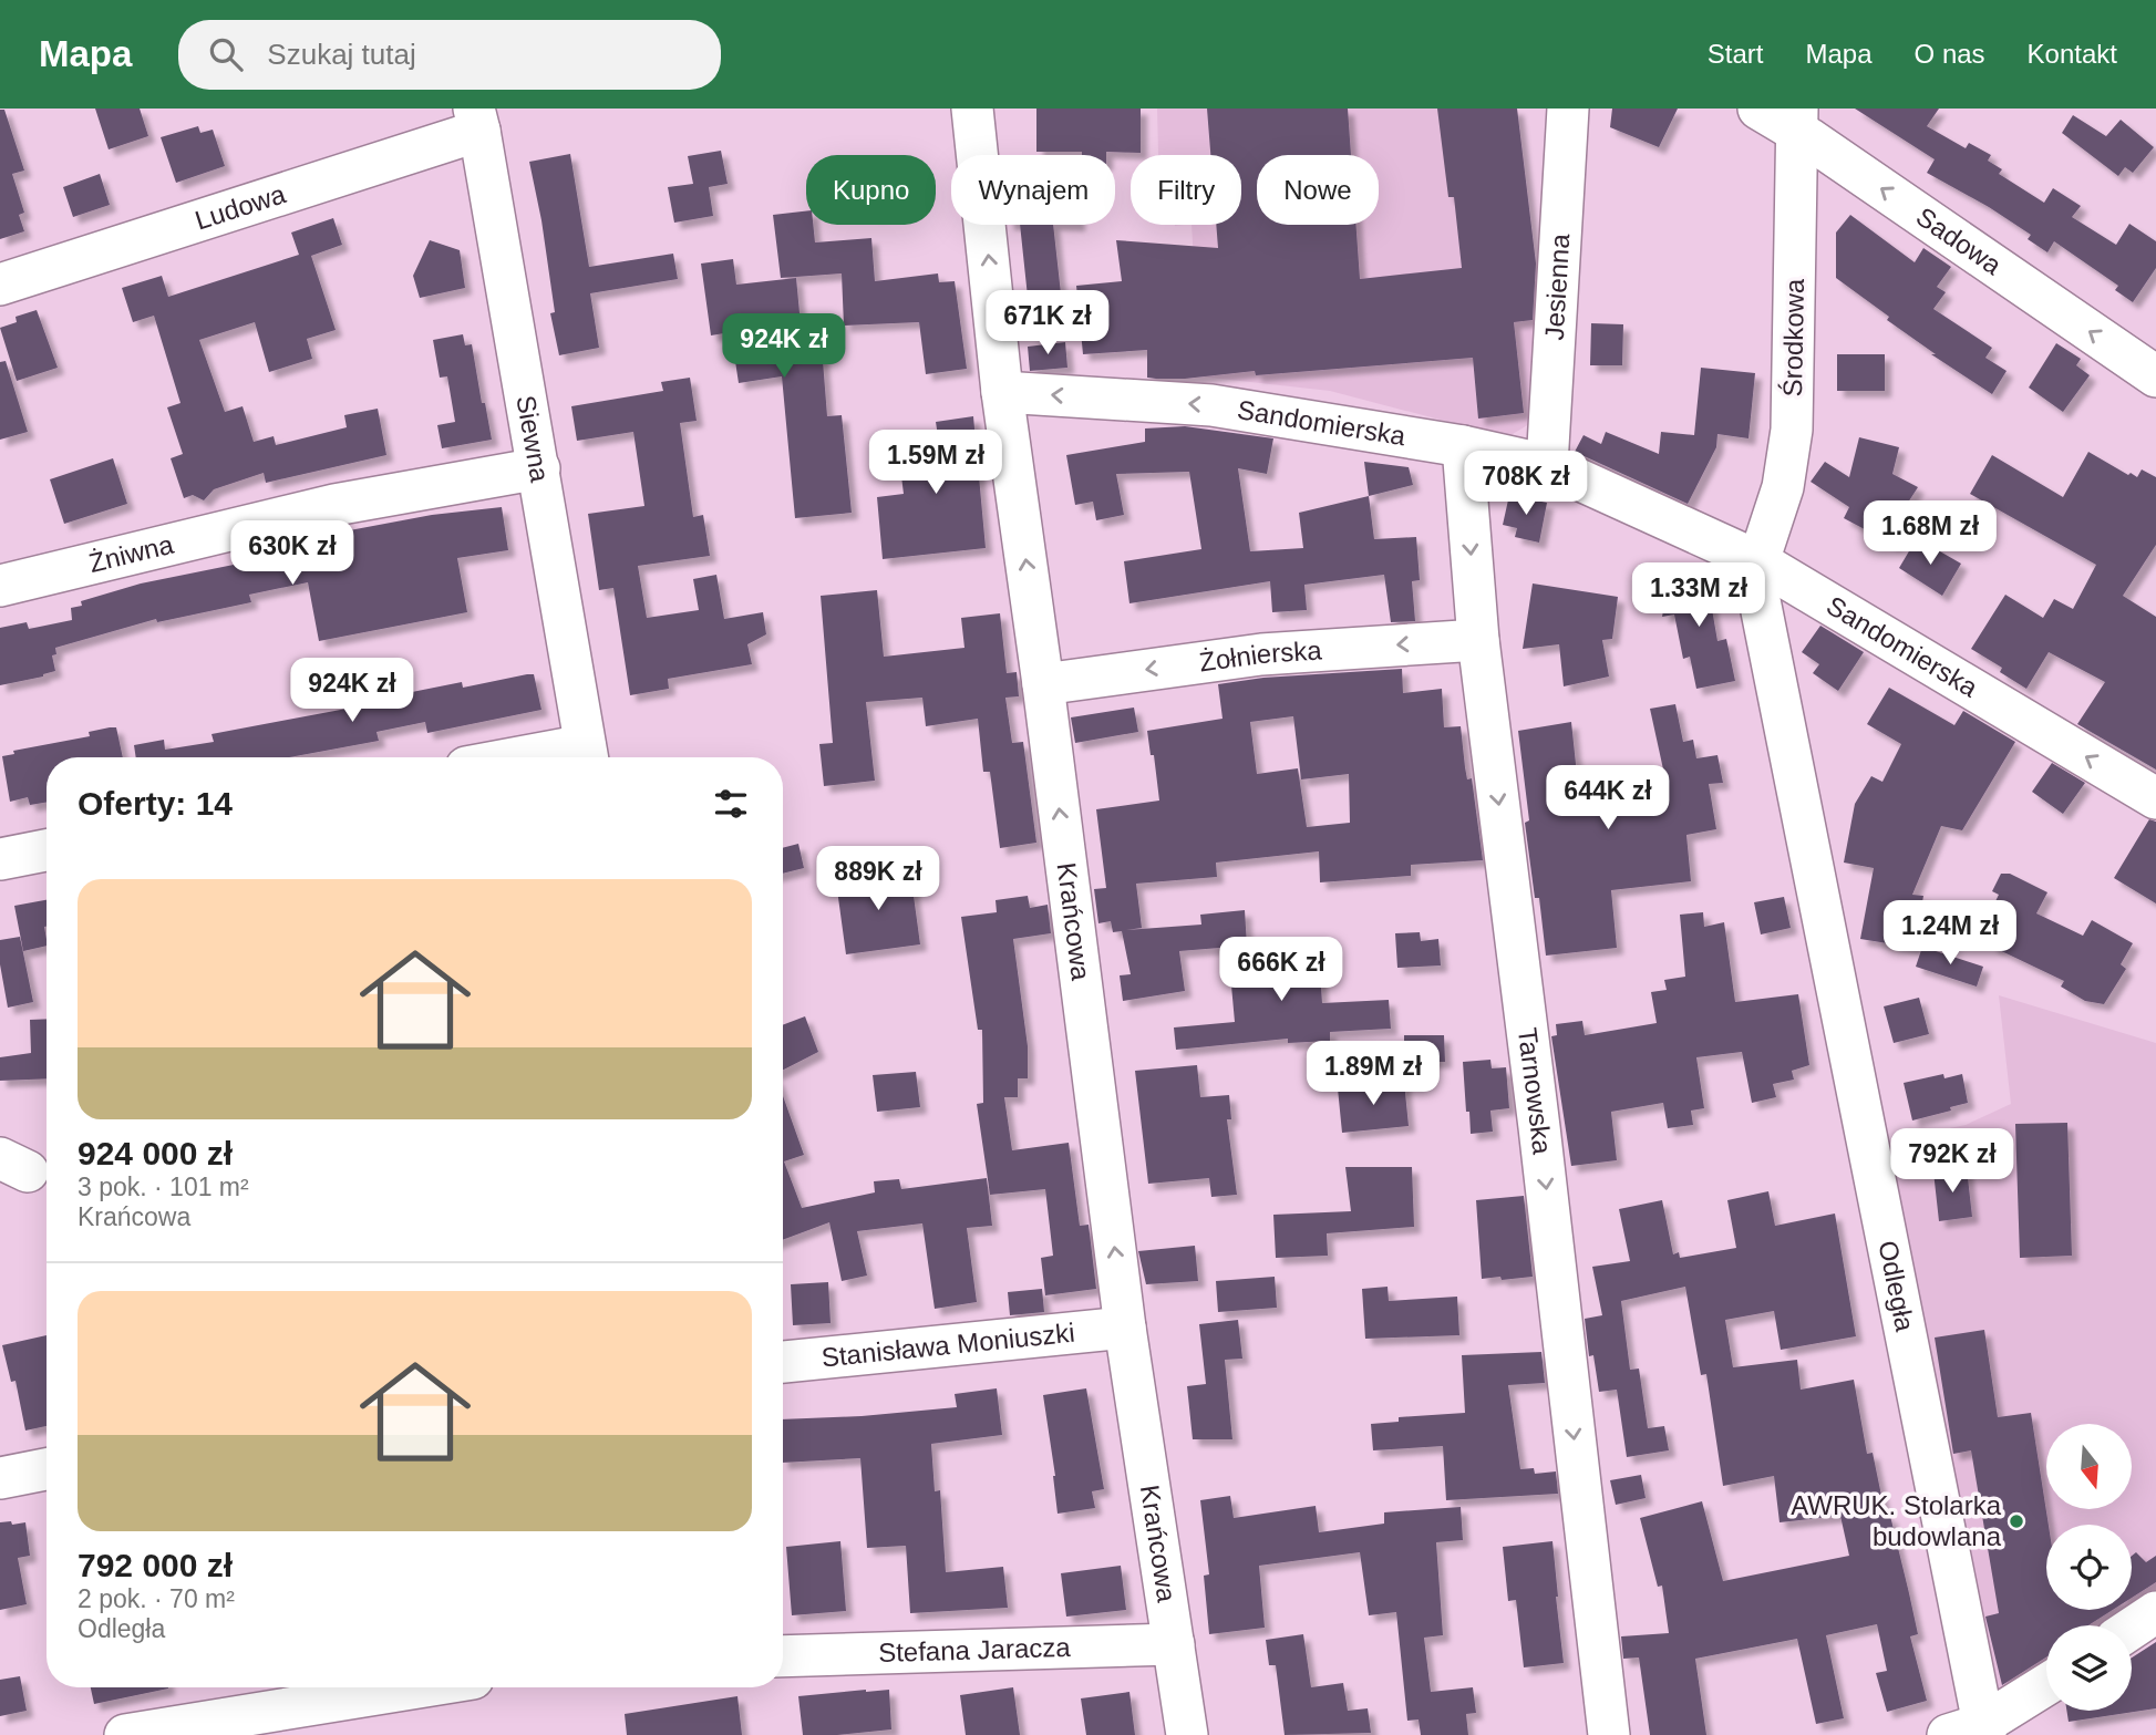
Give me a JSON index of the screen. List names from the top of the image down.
{
  "streets": {
    "street": [
      "Ludowa",
      "Sadowa",
      "Jesienna",
      "Środkowa",
      "Sandomierska",
      "Siewna",
      "Żniwna",
      "Żołnierska",
      "Krańcowa",
      "Tarnowska",
      "Odległa",
      "Stanisława Moniuszki",
      "Stefana Jaracza"
    ]
  },
  "crossings": [
    ["Ludowa", "Siewna"],
    ["Sadowa", "Środkowa"],
    ["Jesienna", "Sandomierska"],
    ["Środkowa", "Sandomierska"],
    ["Środkowa", "Odległa"],
    ["Sandomierska", "Krańcowa"],
    ["Sandomierska", "Tarnowska"],
    ["Sandomierska", "Odległa"],
    ["Siewna", "Żniwna"],
    ["Żołnierska", "Krańcowa"],
    ["Żołnierska", "Tarnowska"],
    ["Krańcowa", "Stanisława Moniuszki"],
    ["Krańcowa", "Stefana Jaracza"]
  ],
  "one_way": [
    "Sadowa",
    "Sandomierska",
    "Żołnierska",
    "Krańcowa",
    "Tarnowska"
  ],
  "places": ["AWRUK. Stolarka budowlana"],
  "north": "bottom",
  "page": {
    "header": "Mapa",
    "search": "Szukaj tutaj",
    "nav": [
      "Start",
      "Mapa",
      "O nas",
      "Kontakt"
    ],
    "chip": [
      "Kupno",
      "Wynajem",
      "Filtry",
      "Nowe"
    ],
    "price": [
      "671K zł",
      "924K zł",
      "1.59M zł",
      "708K zł",
      "1.68M zł",
      "630K zł",
      "1.33M zł",
      "924K zł",
      "644K zł",
      "889K zł",
      "1.24M zł",
      "666K zł",
      "1.89M zł",
      "792K zł"
    ],
    "heading": "Oferty: 14",
    "list": [
      {
        "name": "924 000 zł",
        "note": "3 pok. · 101 m² · Krańcowa"
      },
      {
        "name": "792 000 zł",
        "note": "2 pok. · 70 m² · Odległa"
      }
    ]
  }
}
